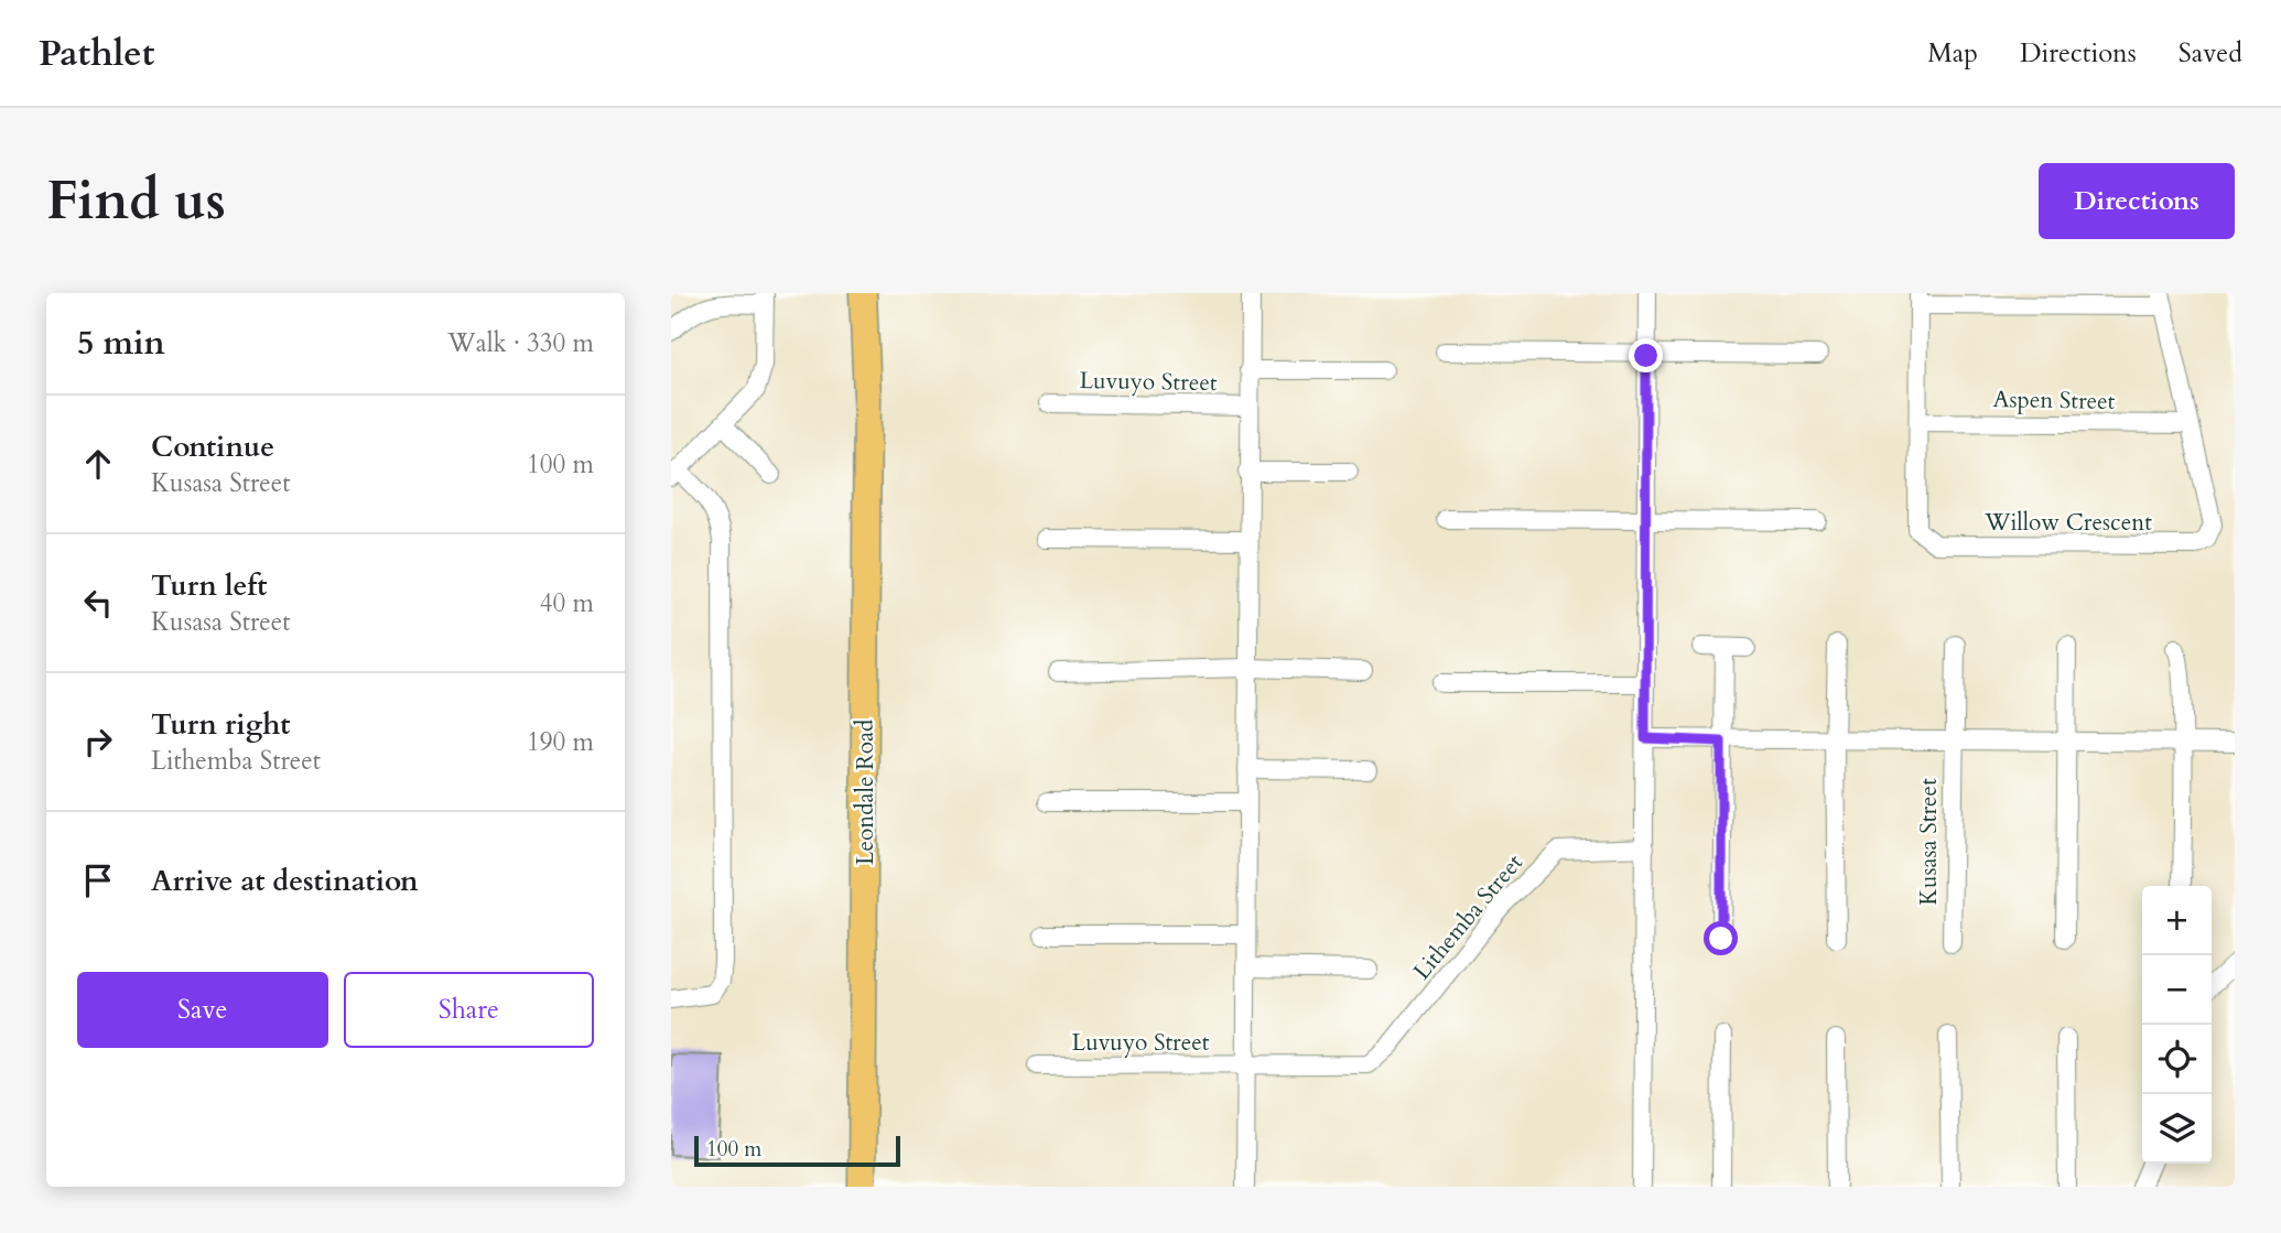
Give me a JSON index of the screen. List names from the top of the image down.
{
  "streets": {
    "main road": ["Leondale Road"],
    "street": [
      "Luvuyo Street",
      "Aspen Street",
      "Willow Crescent",
      "Kusasa Street",
      "Lithemba Street"
    ]
  },
  "crossings": [
    ["Luvuyo Street", "Lithemba Street"],
    ["Aspen Street", "Willow Crescent"]
  ],
  "scale_bar": "100 m",
  "page": {
    "header": "Pathlet",
    "nav": ["Map", "Directions", "Saved"],
    "buttons": [
      "Directions",
      ["Save", "Share"]
    ],
    "title": "Find us",
    "heading": ["5 min", "Walk · 330 m"],
    "list": [
      ["Continue", "Kusasa Street", "100 m"],
      ["Turn left", "Kusasa Street", "40 m"],
      ["Turn right", "Lithemba Street", "190 m"],
      "Arrive at destination"
    ],
    "map_buttons": ["+", "−"],
    "scale": "100 m"
  }
}
